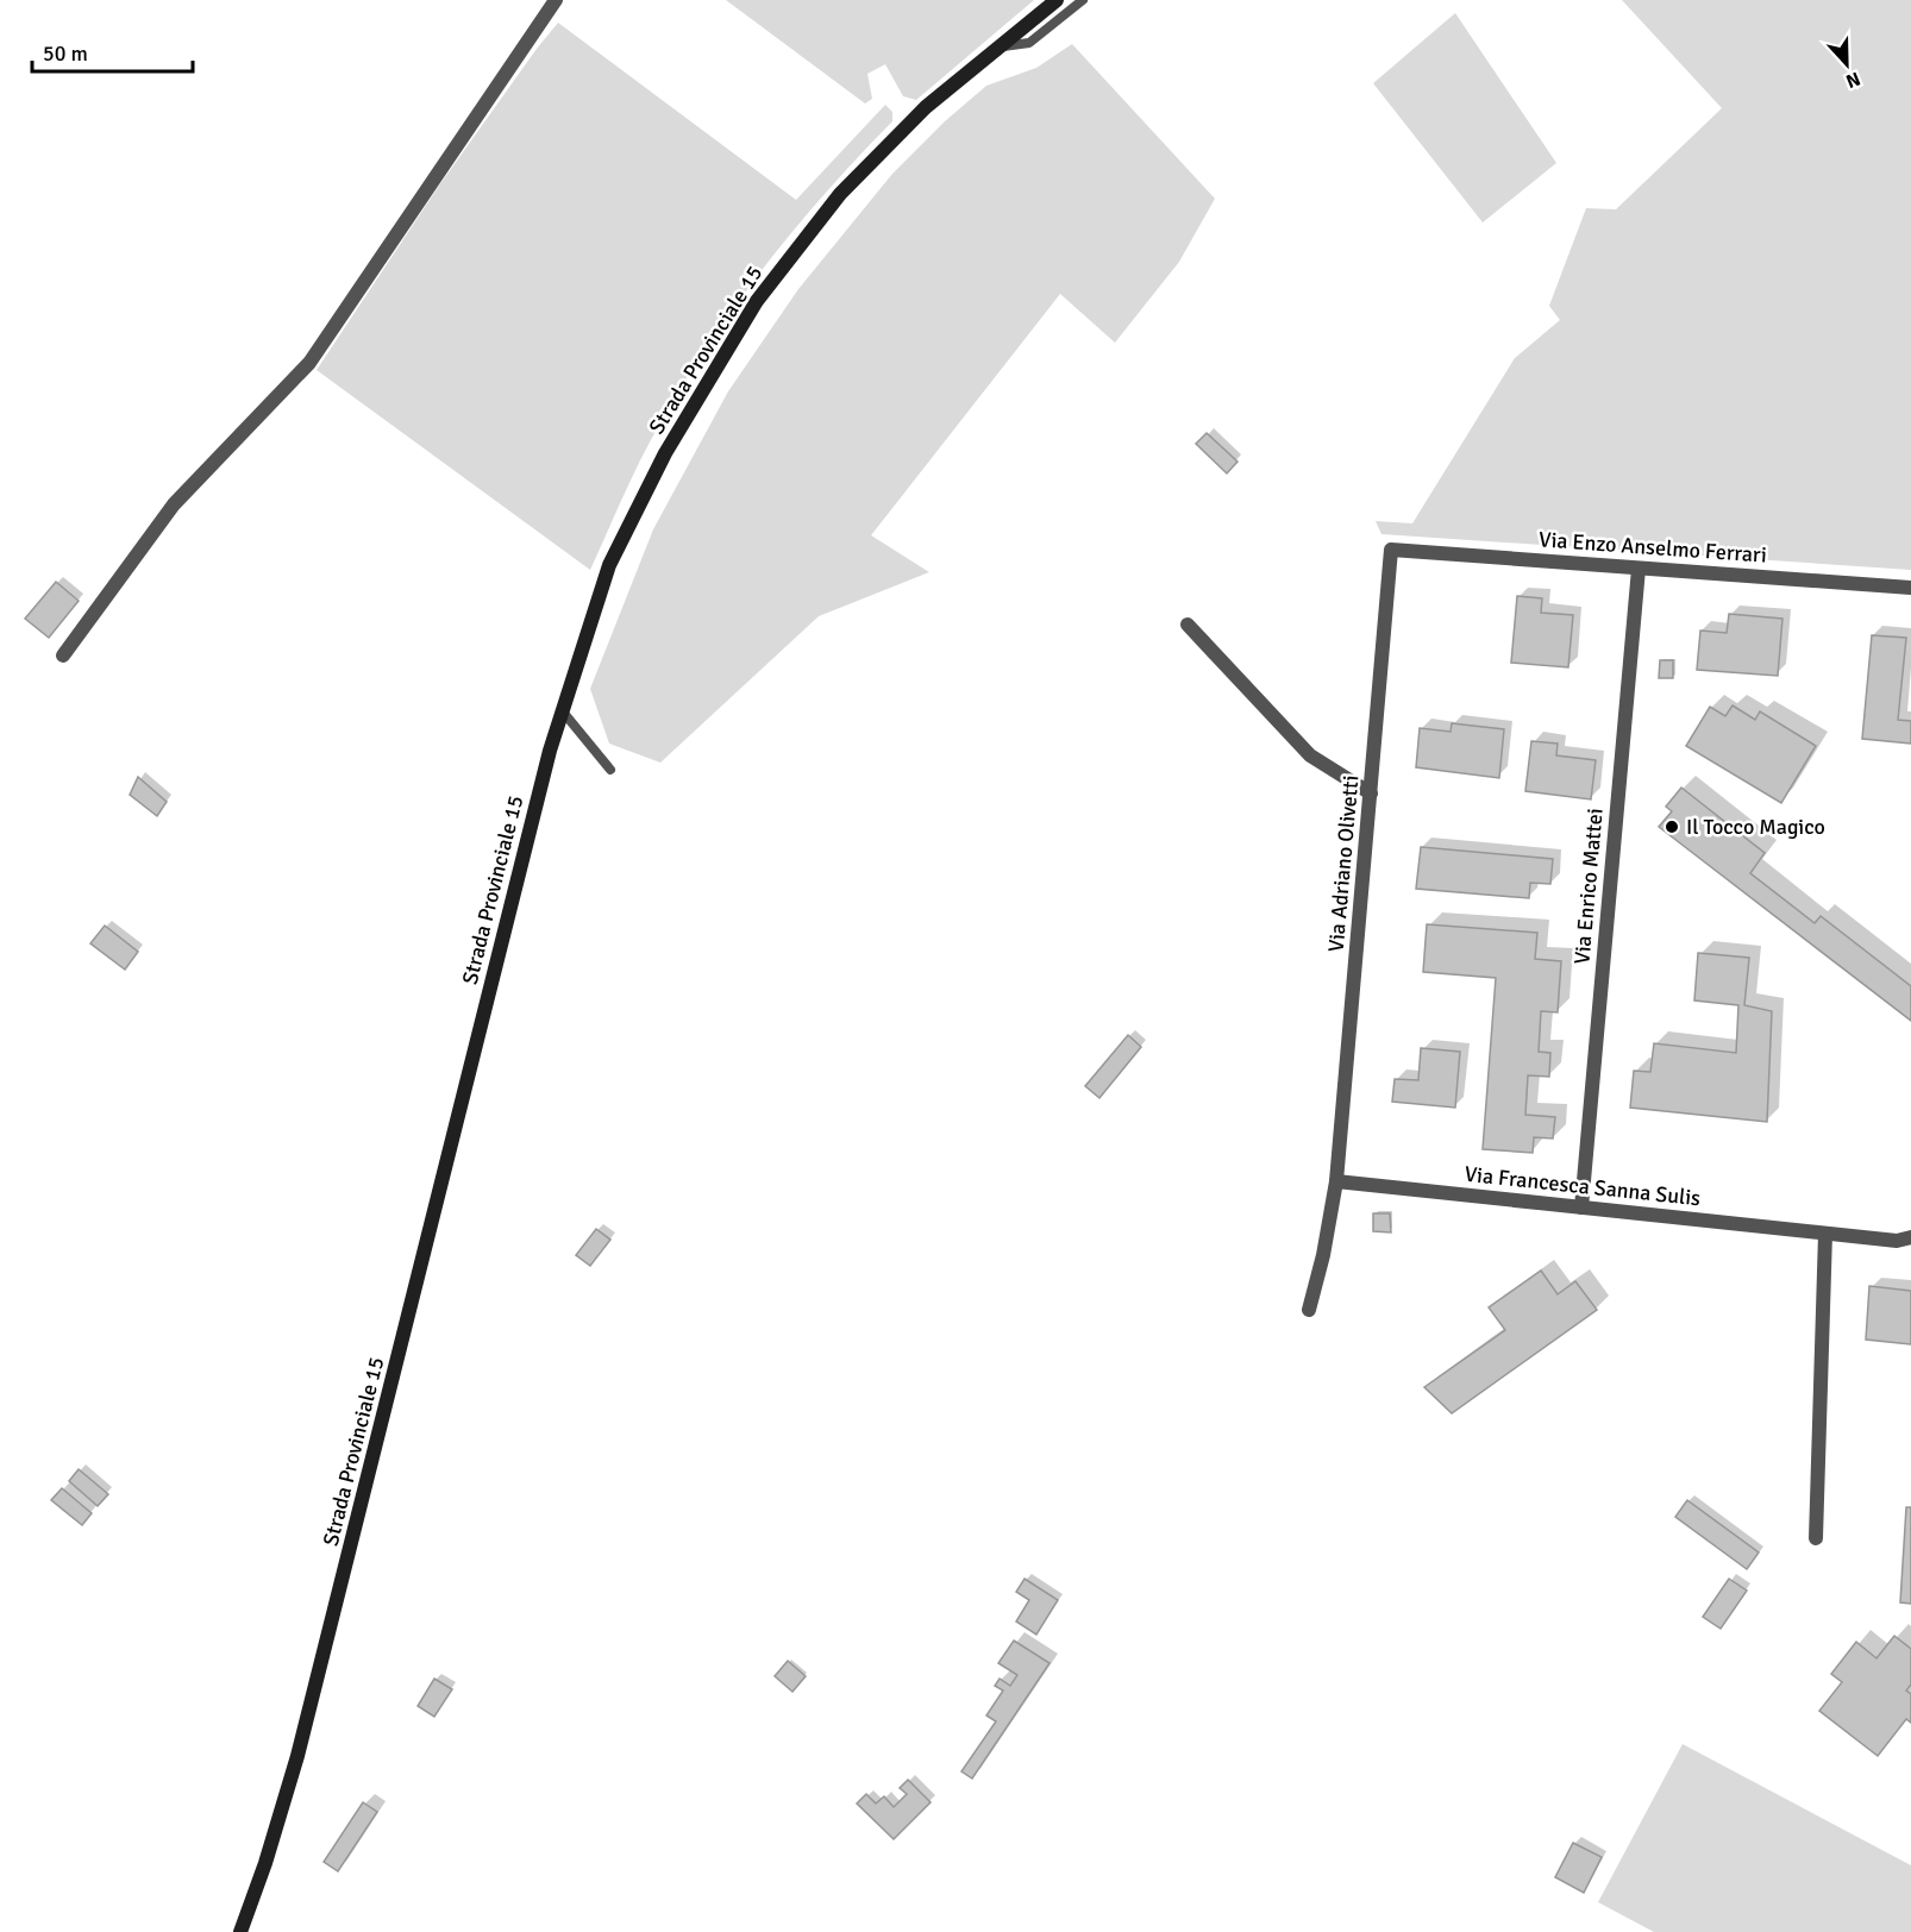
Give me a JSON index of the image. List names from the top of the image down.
{
  "streets": {
    "main road": ["Strada Provinciale 15"],
    "street": [
      "Via Enzo Anselmo Ferrari",
      "Via Adriano Olivetti",
      "Via Enrico Mattei",
      "Via Francesca Sanna Sulis"
    ]
  },
  "crossings": [
    ["Via Enzo Anselmo Ferrari", "Via Adriano Olivetti"],
    ["Via Enzo Anselmo Ferrari", "Via Enrico Mattei"],
    ["Via Adriano Olivetti", "Via Francesca Sanna Sulis"],
    ["Via Enrico Mattei", "Via Francesca Sanna Sulis"]
  ],
  "places": ["Il Tocco Magico"],
  "scale_bar": "50 m",
  "north": "bottom"
}
